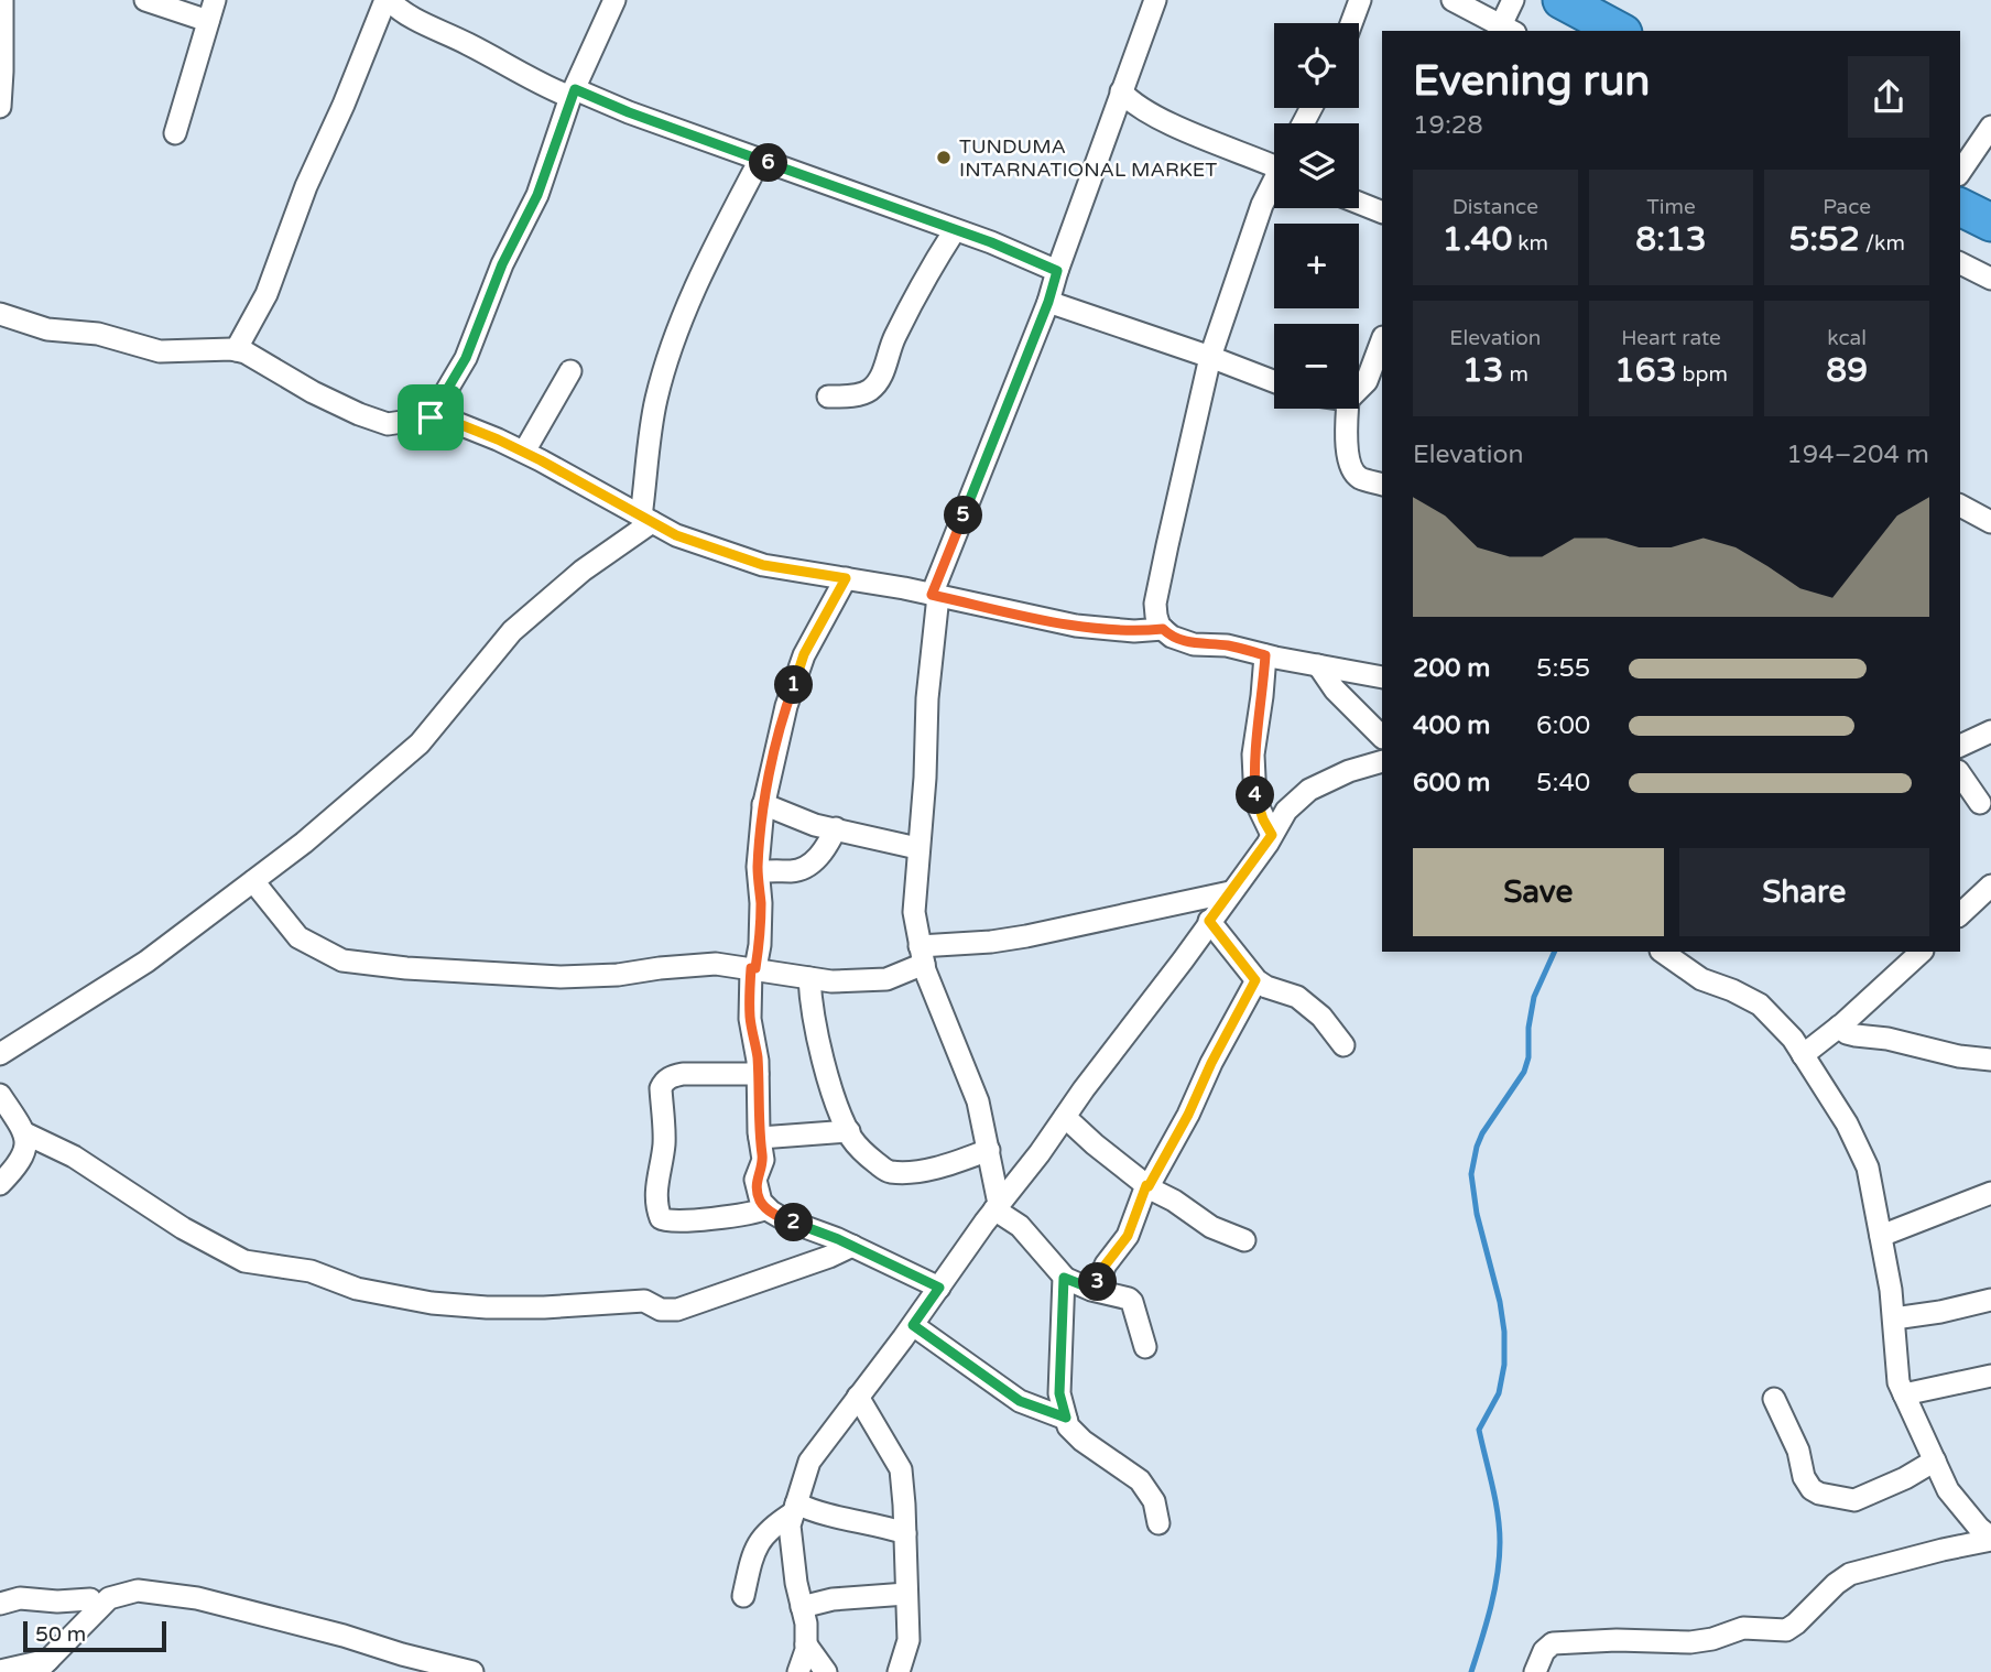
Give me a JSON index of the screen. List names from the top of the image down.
{
  "places": ["TUNDUMA INTARNATIONAL MARKET"],
  "scale_bar": "50 m",
  "page": {
    "map_buttons": ["+", "−"],
    "heading": ["Evening run", "19:28"],
    "pins": [
      "6",
      "5",
      "1",
      "4",
      "2",
      "3"
    ],
    "stats": [
      ["Distance", "1.40 km"],
      ["Time", "8:13"],
      ["Pace", "5:52 /km"],
      ["Elevation", "13 m"],
      ["Heart rate", "163 bpm"],
      ["kcal", "89"]
    ],
    "chart": ["Elevation", "194–204 m"],
    "list": [
      {
        "name": "200 m",
        "note": "5:55"
      },
      {
        "name": "400 m",
        "note": "6:00"
      },
      {
        "name": "600 m",
        "note": "5:40"
      }
    ],
    "buttons": ["Save", "Share"],
    "scale": "50 m"
  }
}
